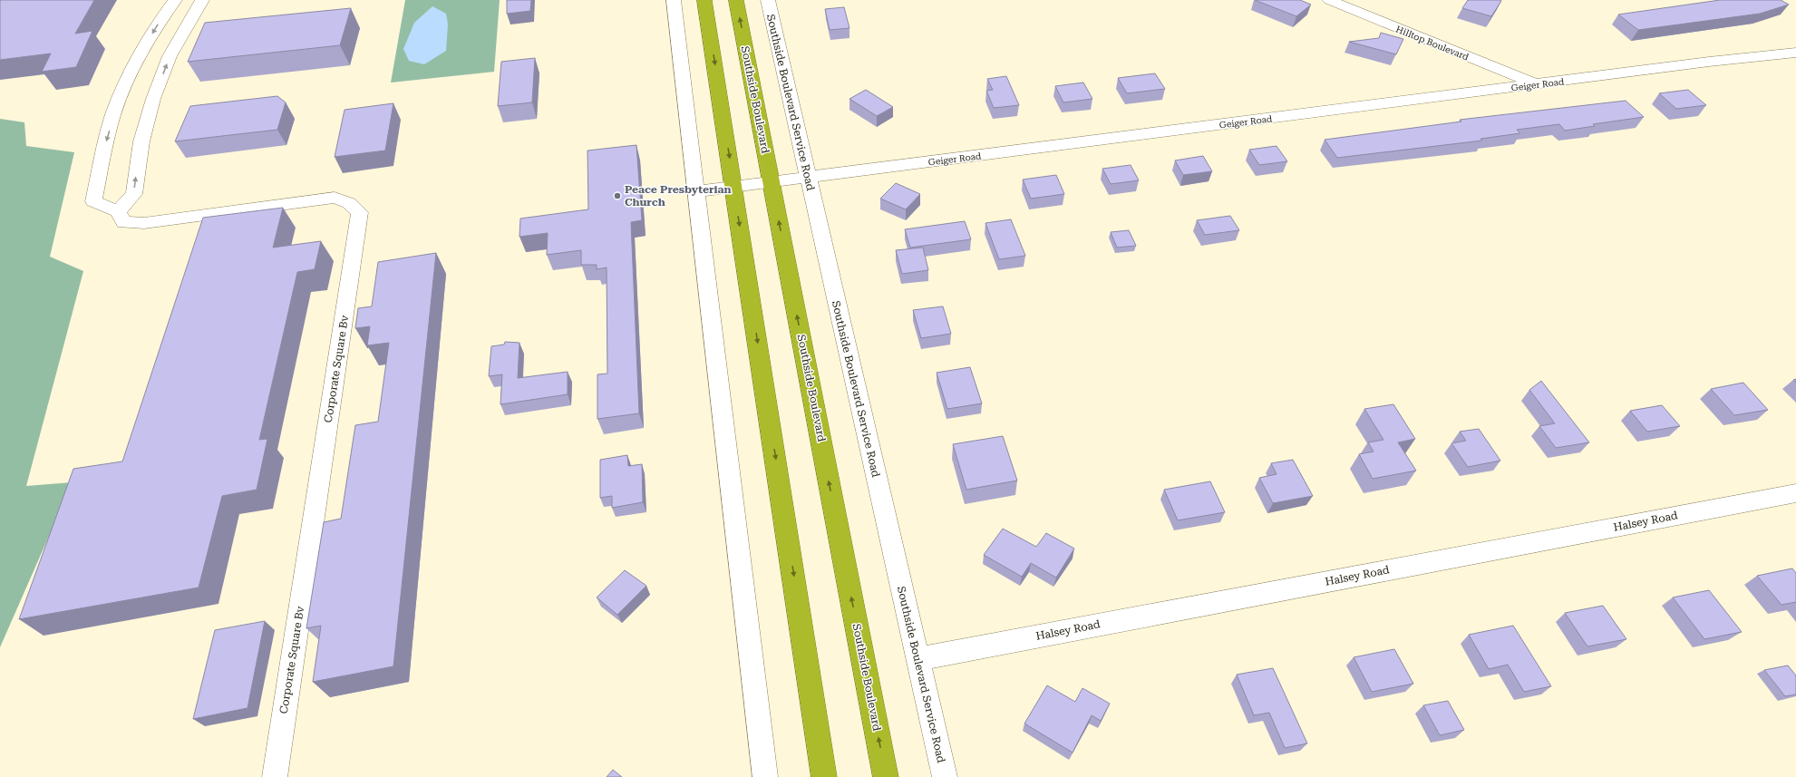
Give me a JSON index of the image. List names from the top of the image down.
{
  "streets": {
    "highway": ["Southside Boulevard"],
    "street": [
      "Hilltop Boulevard",
      "Geiger Road",
      "Southside Boulevard Service Road",
      "Corporate Square Bv",
      "Halsey Road"
    ]
  },
  "crossings": [
    ["Hilltop Boulevard", "Geiger Road"],
    ["Geiger Road", "Southside Boulevard"],
    ["Geiger Road", "Southside Boulevard Service Road"],
    ["Southside Boulevard Service Road", "Halsey Road"]
  ],
  "places": ["Peace Presbyterian Church"]
}
